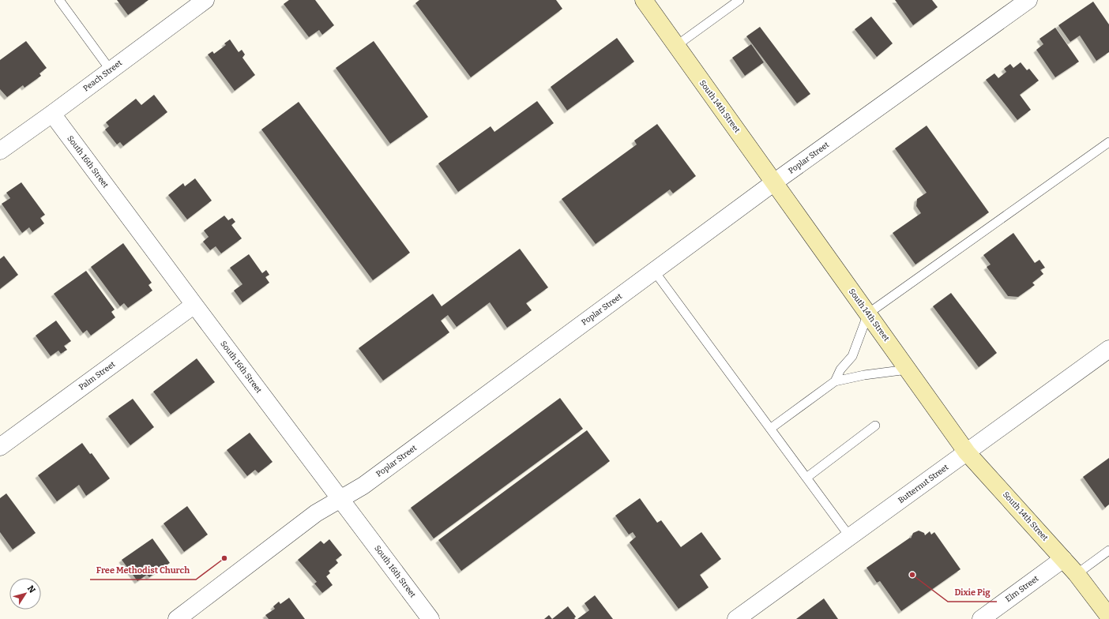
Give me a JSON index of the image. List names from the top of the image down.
{
  "streets": {
    "main road": ["South 14th Street"],
    "street": [
      "Peach Street",
      "Poplar Street",
      "South 16th Street",
      "Palm Street",
      "Butternut Street",
      "Elm Street"
    ]
  },
  "crossings": [
    ["Peach Street", "South 16th Street"],
    ["South 14th Street", "Poplar Street"],
    ["South 14th Street", "Butternut Street"],
    ["South 14th Street", "Elm Street"],
    ["Poplar Street", "South 16th Street"],
    ["South 16th Street", "Palm Street"]
  ],
  "places": ["Free Methodist Church", "Dixie Pig"],
  "north": "top right"
}
